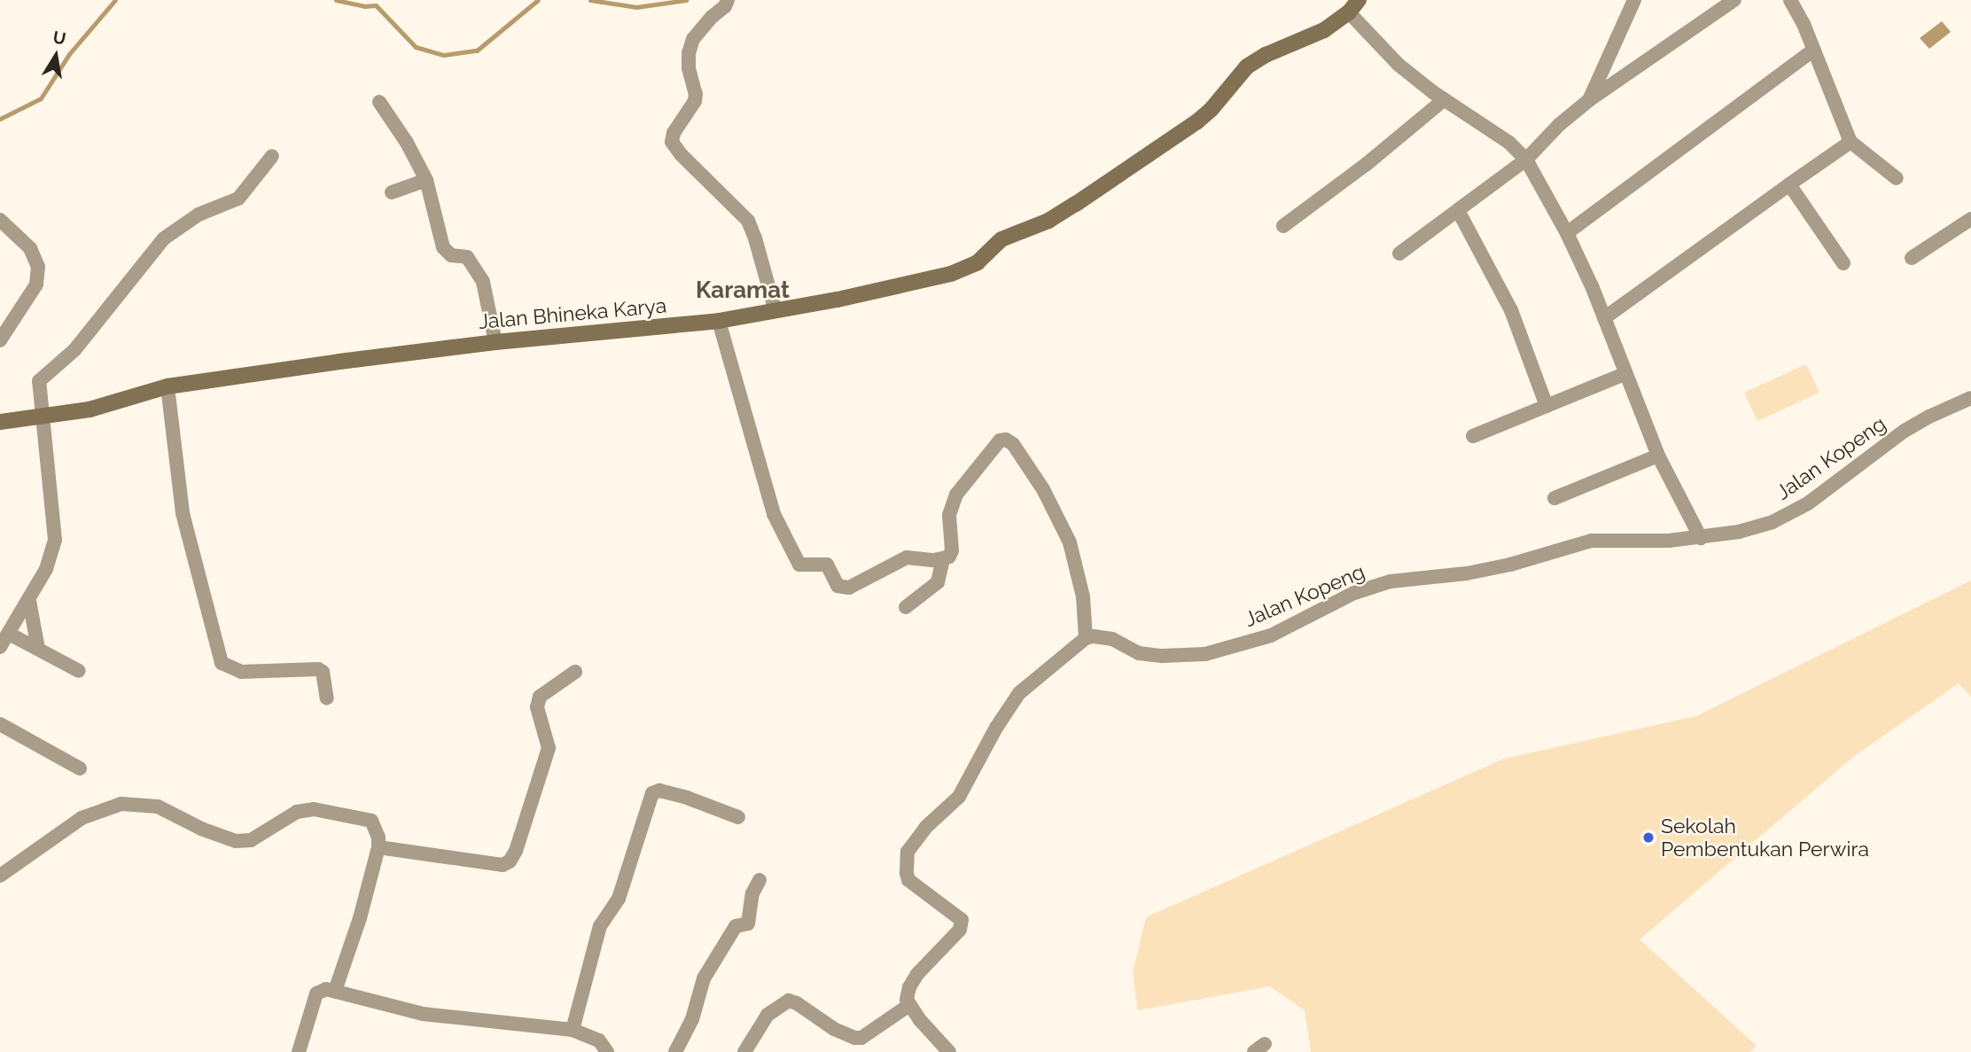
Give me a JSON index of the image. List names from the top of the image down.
{
  "streets": {
    "street": ["Jalan Bhineka Karya", "Jalan Kopeng"]
  },
  "districts": ["Karamat"],
  "places": ["Sekolah Pembentukan Perwira"],
  "north": "top"
}
